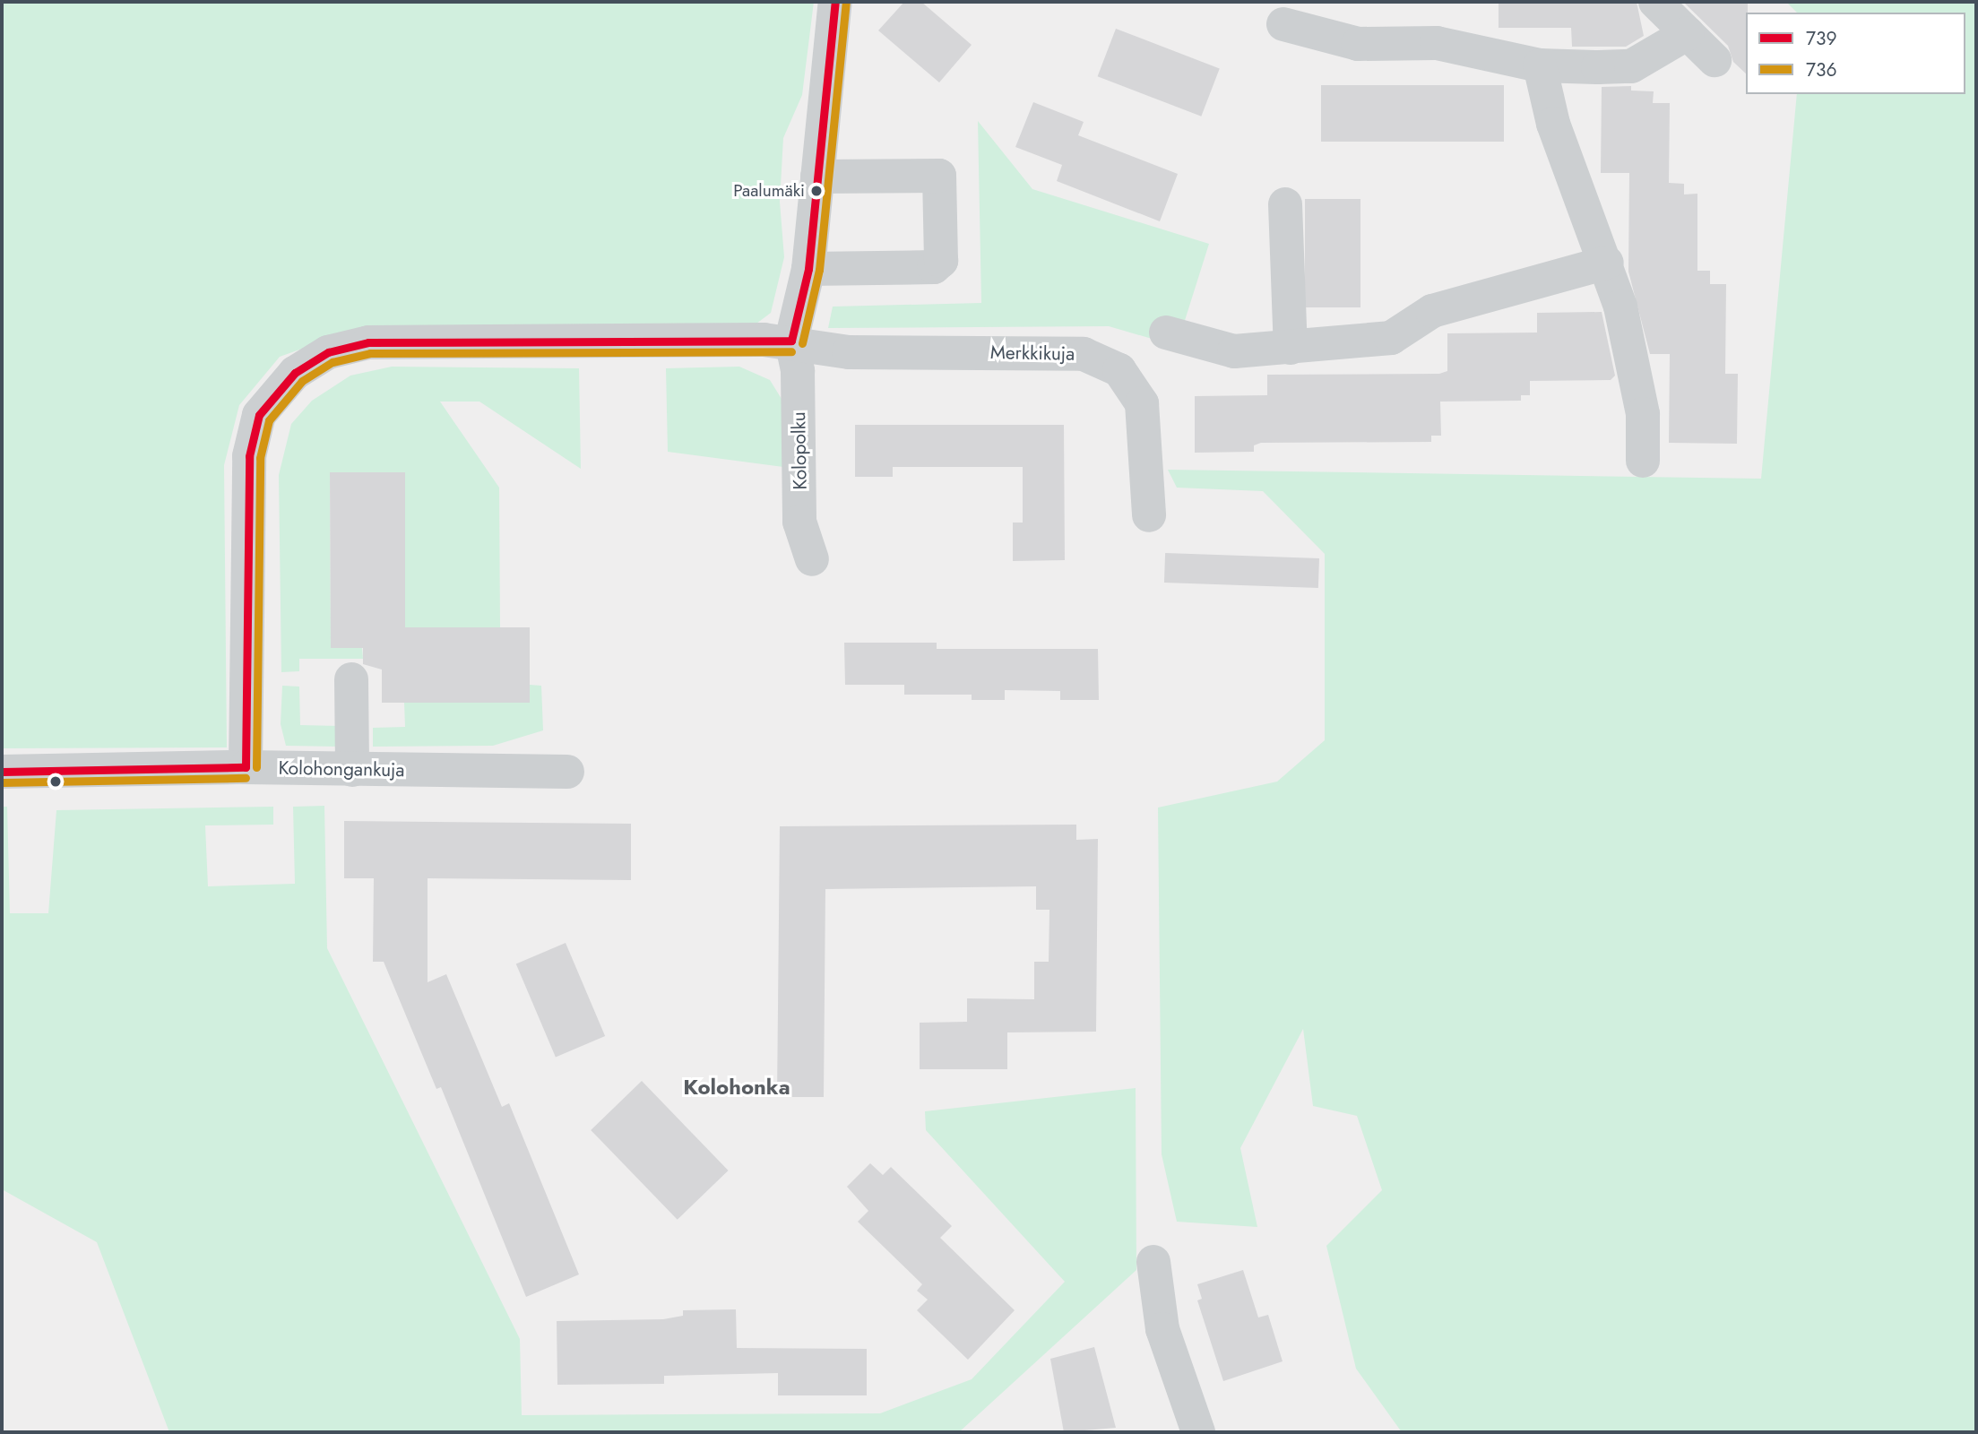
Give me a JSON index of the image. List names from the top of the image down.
{
  "streets": {
    "street": ["Merkkikuja", "Kolopolku", "Kolohongankuja"]
  },
  "crossings": [
    ["Merkkikuja", "Kolopolku"],
    ["Merkkikuja", "Kolohongankuja"]
  ],
  "districts": ["Kolohonka"],
  "places": ["Paalumäki"],
  "lines": ["transit line 739", "transit line 736"],
  "legend": ["739", "736"]
}
